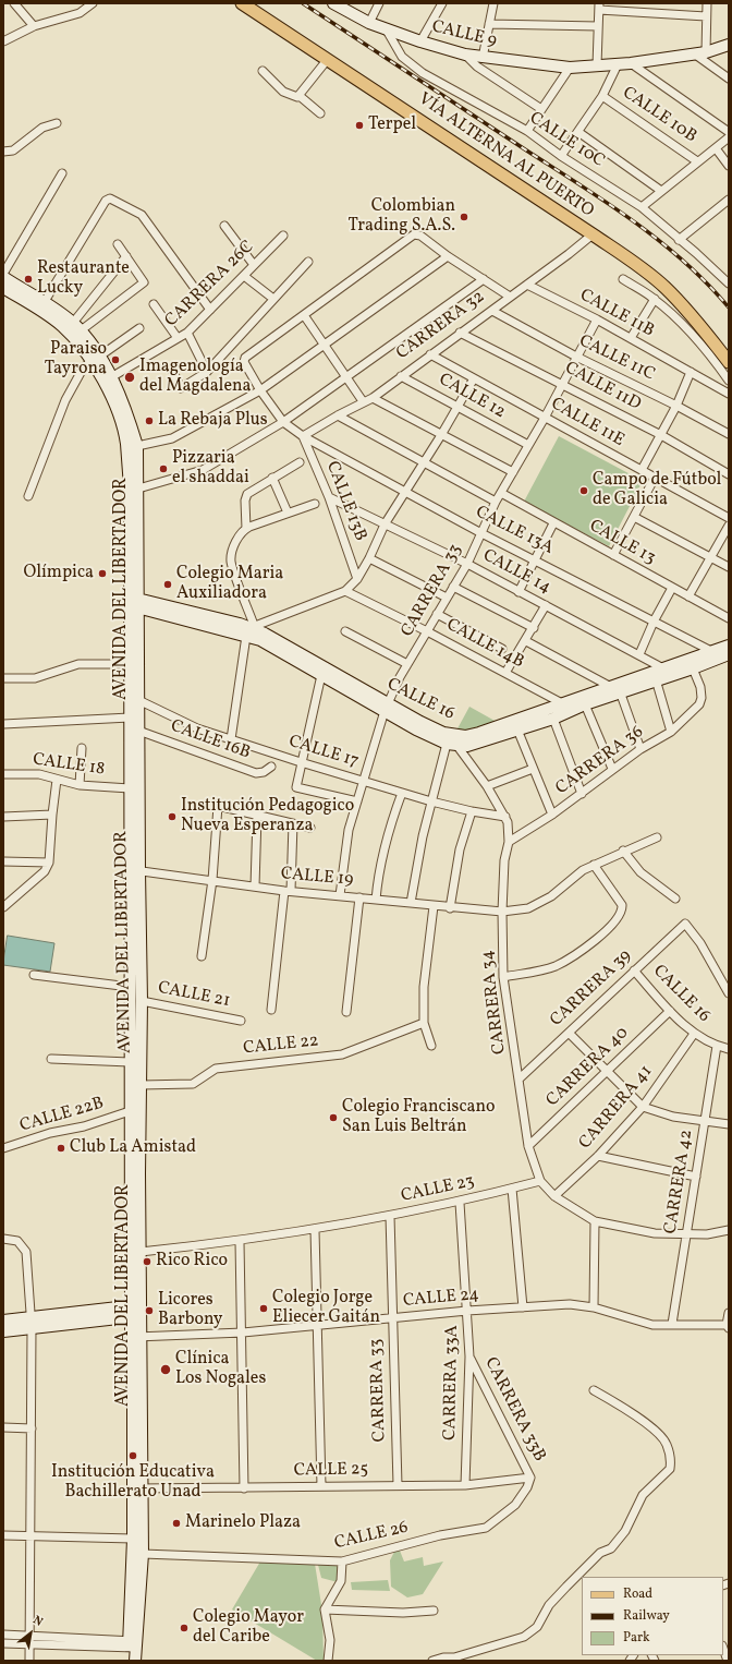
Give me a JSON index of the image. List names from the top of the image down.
{
  "streets": {
    "main road": [
      "CALLE 9",
      "VÍA ALTERNA AL PUERTO",
      "AVENIDA DEL LIBERTADOR",
      "CALLE 16"
    ],
    "street": [
      "CALLE 10B",
      "CALLE 10C",
      "CARRERA 26C",
      "CALLE 11B",
      "CARRERA 32",
      "CALLE 11C",
      "CALLE 11D",
      "CALLE 12",
      "CALLE 11E",
      "CALLE 13B",
      "CALLE 13A",
      "CALLE 13",
      "CALLE 14",
      "CARRERA 33",
      "CALLE 14B",
      "CALLE 16B",
      "CALLE 17",
      "CARRERA 36",
      "CALLE 18",
      "CALLE 19",
      "CARRERA 39",
      "CALLE 21",
      "CARRERA 34",
      "CALLE 22",
      "CARRERA 40",
      "CARRERA 41",
      "CALLE 22B",
      "CARRERA 42",
      "CALLE 23",
      "CALLE 24",
      "CARRERA 33A",
      "CARRERA 33B",
      "CALLE 25",
      "CALLE 26"
    ]
  },
  "crossings": [
    ["CALLE 9", "CALLE 10C"],
    ["VÍA ALTERNA AL PUERTO", "CARRERA 32"],
    ["CARRERA 26C", "AVENIDA DEL LIBERTADOR"],
    ["CALLE 11B", "CARRERA 32"],
    ["CALLE 11B", "CARRERA 33"],
    ["CARRERA 32", "CALLE 11C"],
    ["CARRERA 32", "CALLE 11D"],
    ["CARRERA 32", "CALLE 12"],
    ["CARRERA 32", "CALLE 11E"],
    ["CARRERA 32", "CALLE 13B"],
    ["CARRERA 32", "CALLE 13A"],
    ["CALLE 11C", "CARRERA 33"],
    ["CALLE 11D", "CARRERA 33"],
    ["CALLE 12", "CARRERA 33"],
    ["CALLE 11E", "CARRERA 33"],
    ["CALLE 13B", "CALLE 13A"],
    ["CALLE 13B", "CALLE 14"],
    ["CALLE 13A", "CARRERA 33"],
    ["CALLE 13A", "CALLE 16"],
    ["CALLE 13", "CARRERA 33"],
    ["CALLE 14", "CARRERA 33"],
    ["CALLE 14", "CALLE 16"],
    ["AVENIDA DEL LIBERTADOR", "CALLE 16"],
    ["AVENIDA DEL LIBERTADOR", "CALLE 16B"],
    ["AVENIDA DEL LIBERTADOR", "CALLE 17"],
    ["AVENIDA DEL LIBERTADOR", "CALLE 18"],
    ["AVENIDA DEL LIBERTADOR", "CALLE 19"],
    ["AVENIDA DEL LIBERTADOR", "CALLE 21"],
    ["AVENIDA DEL LIBERTADOR", "CALLE 22"],
    ["AVENIDA DEL LIBERTADOR", "CALLE 22B"],
    ["AVENIDA DEL LIBERTADOR", "CALLE 23"],
    ["AVENIDA DEL LIBERTADOR", "CALLE 24"],
    ["AVENIDA DEL LIBERTADOR", "CALLE 25"],
    ["AVENIDA DEL LIBERTADOR", "CALLE 26"],
    ["CARRERA 33", "CALLE 14B"],
    ["CARRERA 33", "CALLE 16"],
    ["CARRERA 33", "CALLE 17"],
    ["CARRERA 33", "CALLE 19"],
    ["CARRERA 33", "CALLE 23"],
    ["CARRERA 33", "CALLE 24"],
    ["CARRERA 33", "CALLE 25"],
    ["CALLE 14B", "CALLE 16"],
    ["CALLE 16", "CALLE 17"],
    ["CALLE 16", "CARRERA 36"],
    ["CALLE 16", "CARRERA 39"],
    ["CALLE 16", "CARRERA 34"],
    ["CALLE 16", "CARRERA 40"],
    ["CALLE 16", "CARRERA 41"],
    ["CALLE 16", "CARRERA 42"],
    ["CALLE 17", "CARRERA 34"],
    ["CARRERA 36", "CARRERA 34"],
    ["CALLE 19", "CARRERA 34"],
    ["CARRERA 39", "CARRERA 34"],
    ["CARRERA 34", "CARRERA 40"],
    ["CARRERA 34", "CALLE 23"],
    ["CARRERA 42", "CALLE 24"],
    ["CALLE 23", "CARRERA 33A"],
    ["CALLE 24", "CARRERA 33A"],
    ["CARRERA 33A", "CARRERA 33B"],
    ["CARRERA 33A", "CALLE 25"],
    ["CARRERA 33B", "CALLE 25"],
    ["CARRERA 33B", "CALLE 26"],
    ["CALLE 25", "CALLE 26"]
  ],
  "places": [
    "Terpel",
    "Colombian Trading S.A.S.",
    "Restaurante Lucky",
    "Paraiso Tayrona",
    "Imagenología del Magdalena",
    "La Rebaja Plus",
    "Pizzaria el shaddai",
    "Campo de Fútbol de Galicia",
    "Olímpica",
    "Colegio Maria Auxiliadora",
    "Institución Pedagogico Nueva Esperanza",
    "Colegio Franciscano San Luis Beltrán",
    "Club La Amistad",
    "Rico Rico",
    "Colegio Jorge Eliecer Gaitán",
    "Licores Barbony",
    "Clínica Los Nogales",
    "Institución Educativa Bachillerato Unad",
    "Marinelo Plaza",
    "Colegio Mayor del Caribe"
  ],
  "legend": ["Road", "Railway", "Park"],
  "north": "top right"
}
